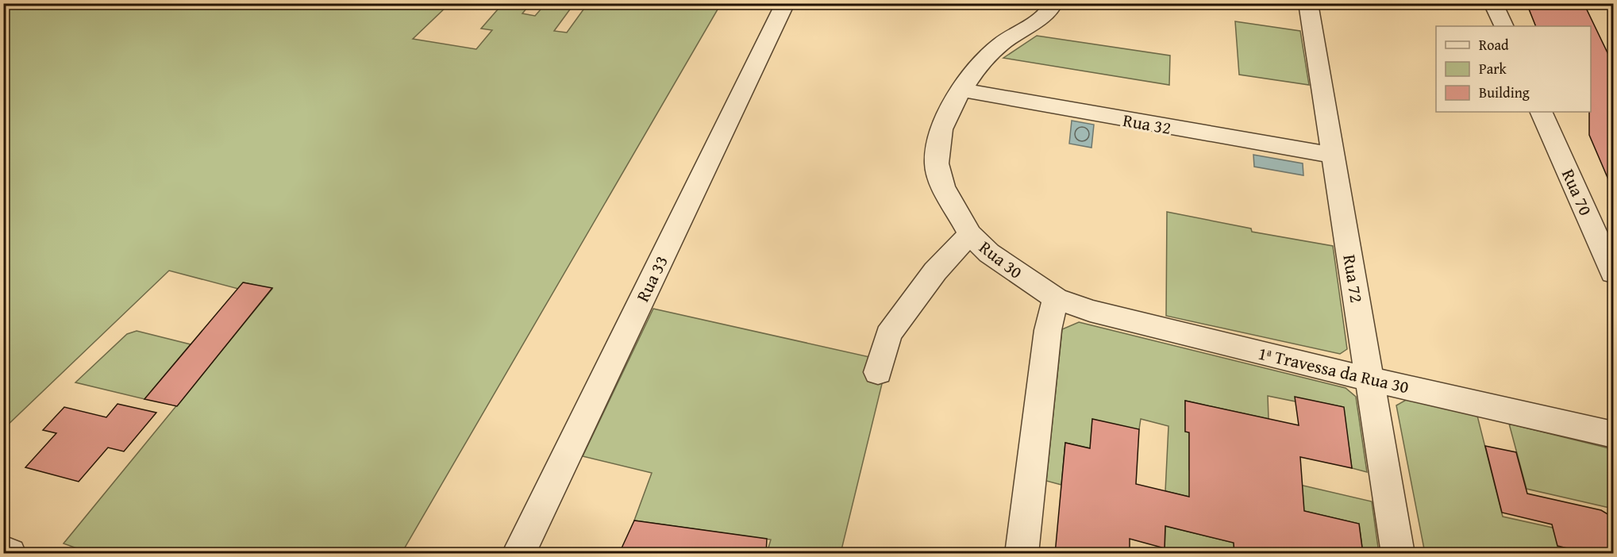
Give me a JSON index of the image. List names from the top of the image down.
{
  "streets": {
    "street": [
      "Rua 32",
      "Rua 70",
      "Rua 30",
      "Rua 33",
      "Rua 72",
      "1ª Travessa da Rua 30"
    ]
  },
  "crossings": [
    ["Rua 32", "Rua 30"],
    ["Rua 32", "Rua 72"],
    ["Rua 30", "1ª Travessa da Rua 30"],
    ["Rua 72", "1ª Travessa da Rua 30"]
  ],
  "legend": ["Road", "Park", "Building"]
}
